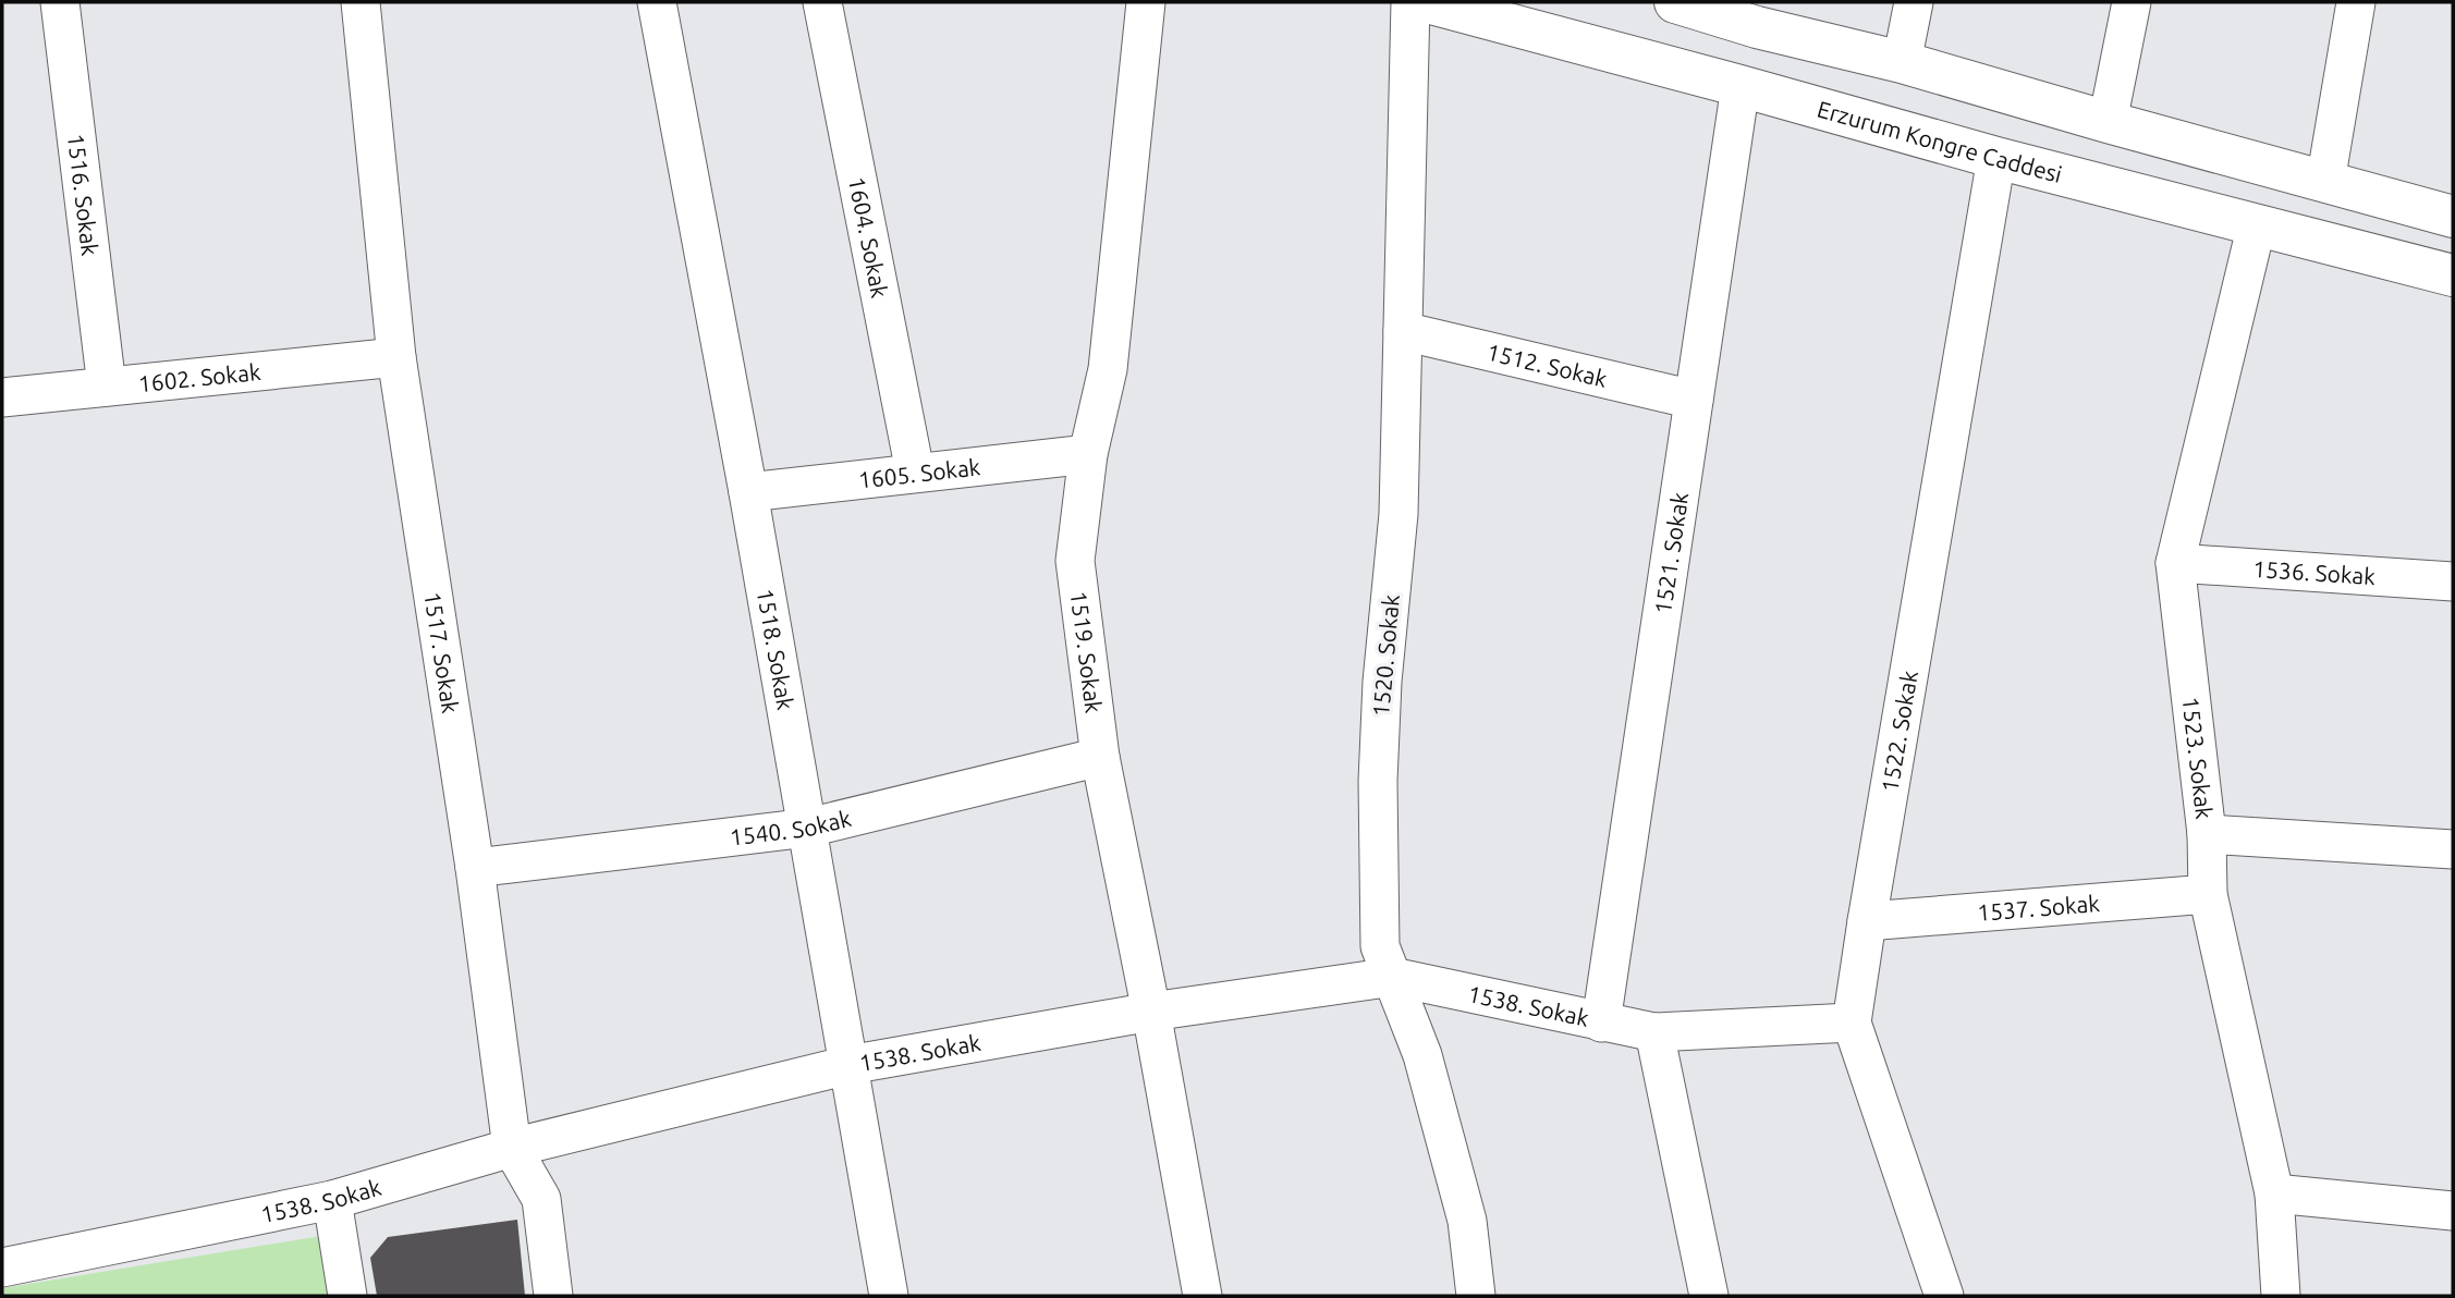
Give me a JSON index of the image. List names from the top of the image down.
{
  "streets": {
    "main road": ["Erzurum Kongre Caddesi"],
    "street": [
      "1516. Sokak",
      "1604. Sokak",
      "1512. Sokak",
      "1602. Sokak",
      "1605. Sokak",
      "1521. Sokak",
      "1536. Sokak",
      "1518. Sokak",
      "1519. Sokak",
      "1517. Sokak",
      "1520. Sokak",
      "1522. Sokak",
      "1523. Sokak",
      "1540. Sokak",
      "1537. Sokak",
      "1538. Sokak"
    ]
  },
  "crossings": [
    ["Erzurum Kongre Caddesi", "1521. Sokak"],
    ["Erzurum Kongre Caddesi", "1522. Sokak"],
    ["Erzurum Kongre Caddesi", "1523. Sokak"],
    ["1516. Sokak", "1602. Sokak"],
    ["1604. Sokak", "1605. Sokak"],
    ["1512. Sokak", "1521. Sokak"],
    ["1512. Sokak", "1520. Sokak"],
    ["1602. Sokak", "1517. Sokak"],
    ["1605. Sokak", "1518. Sokak"],
    ["1605. Sokak", "1519. Sokak"],
    ["1521. Sokak", "1538. Sokak"],
    ["1536. Sokak", "1523. Sokak"],
    ["1518. Sokak", "1540. Sokak"],
    ["1518. Sokak", "1538. Sokak"],
    ["1519. Sokak", "1540. Sokak"],
    ["1519. Sokak", "1538. Sokak"],
    ["1517. Sokak", "1540. Sokak"],
    ["1517. Sokak", "1538. Sokak"],
    ["1520. Sokak", "1538. Sokak"],
    ["1522. Sokak", "1537. Sokak"],
    ["1522. Sokak", "1538. Sokak"],
    ["1523. Sokak", "1537. Sokak"]
  ]
}
